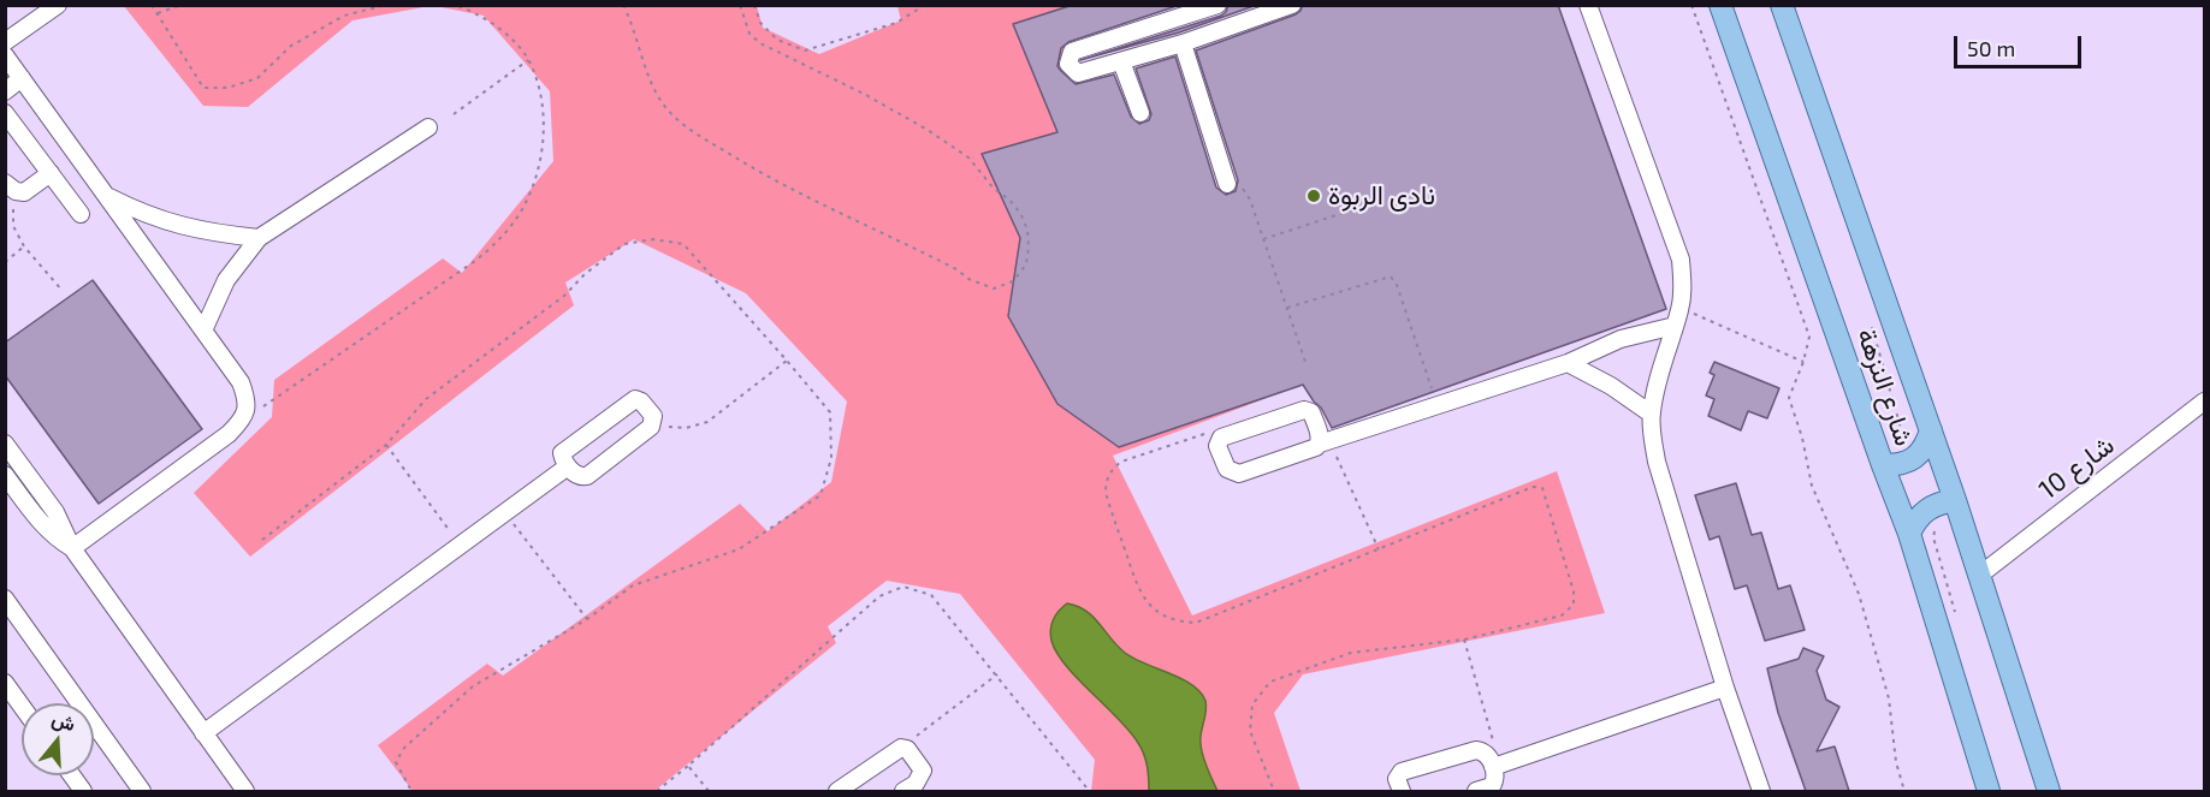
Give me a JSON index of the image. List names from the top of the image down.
{
  "streets": {
    "main road": ["شارع النزهة"],
    "street": ["شارع 10"]
  },
  "crossings": [
    ["شارع النزهة", "شارع 10"]
  ],
  "places": ["نادى الربوة"],
  "scale_bar": "50 m",
  "north": "top"
}
